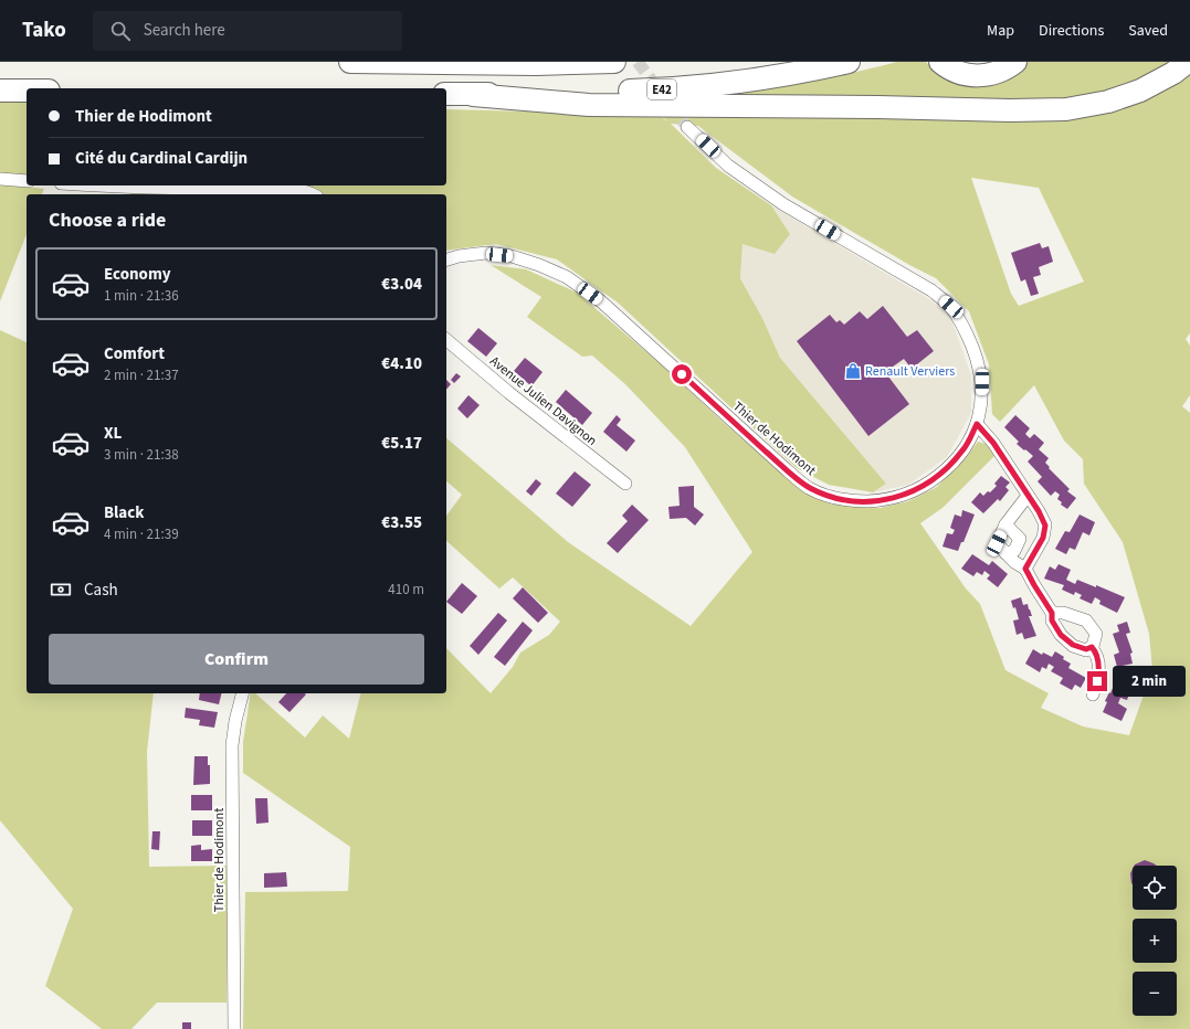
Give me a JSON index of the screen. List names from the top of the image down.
{
  "streets": {
    "highway": ["E42"],
    "street": ["Avenue Julien Davignon", "Thier de Hodimont"]
  },
  "places": {
    "shop": ["Renault Verviers"]
  },
  "page": {
    "header": "Tako",
    "search": "Search here",
    "nav": ["Map", "Directions", "Saved"],
    "banner": ["Thier de Hodimont", "Cité du Cardinal Cardijn"],
    "heading": "Choose a ride",
    "list": [
      {
        "name": "Economy",
        "note": "1 min · 21:36",
        "value": "€3.04"
      },
      {
        "name": "Comfort",
        "note": "2 min · 21:37",
        "value": "€4.10"
      },
      {
        "name": "XL",
        "note": "3 min · 21:38",
        "value": "€5.17"
      },
      {
        "name": "Black",
        "note": "4 min · 21:39",
        "value": "€3.55"
      }
    ],
    "pay": ["Cash", "410 m"],
    "buttons": "Confirm",
    "bubble": "2 min",
    "map_buttons": ["+", "−"]
  }
}
